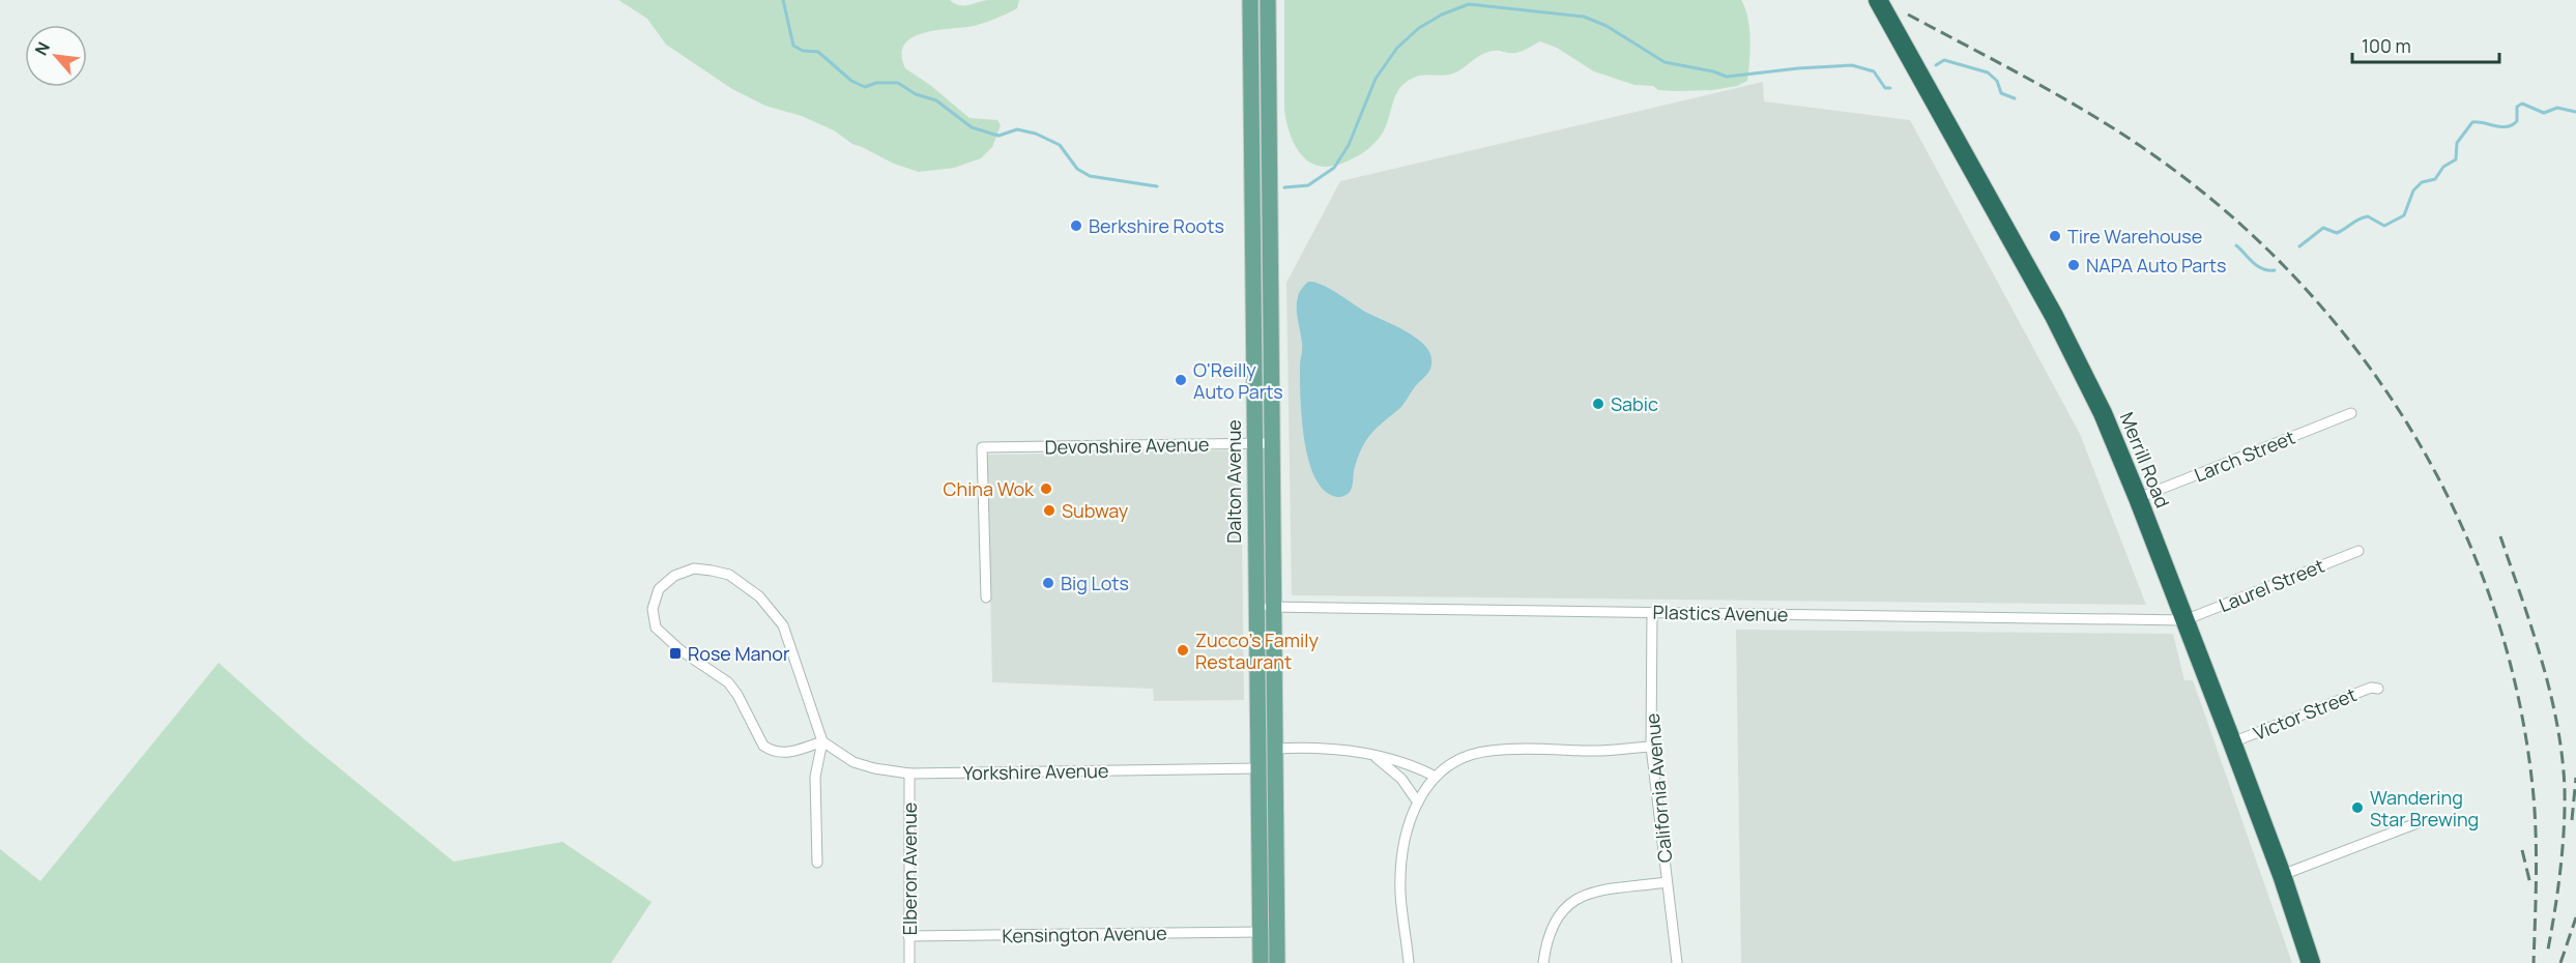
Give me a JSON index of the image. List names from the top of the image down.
{
  "streets": {
    "highway": ["Merrill Road"],
    "main road": ["Dalton Avenue"],
    "street": [
      "Devonshire Avenue",
      "Larch Street",
      "Laurel Street",
      "Plastics Avenue",
      "Victor Street",
      "Yorkshire Avenue",
      "California Avenue",
      "Elberon Avenue",
      "Kensington Avenue"
    ]
  },
  "crossings": [
    ["Devonshire Avenue", "Dalton Avenue"],
    ["Larch Street", "Merrill Road"],
    ["Merrill Road", "Laurel Street"],
    ["Merrill Road", "Plastics Avenue"],
    ["Merrill Road", "Victor Street"],
    ["Dalton Avenue", "Plastics Avenue"],
    ["Dalton Avenue", "Yorkshire Avenue"],
    ["Dalton Avenue", "Kensington Avenue"],
    ["Laurel Street", "Plastics Avenue"],
    ["Plastics Avenue", "California Avenue"],
    ["Yorkshire Avenue", "Elberon Avenue"],
    ["Elberon Avenue", "Kensington Avenue"]
  ],
  "places": {
    "other": [
      "Berkshire Roots",
      "Tire Warehouse",
      "NAPA Auto Parts",
      "O'Reilly Auto Parts",
      "Sabic",
      "China Wok",
      "Subway",
      "Big Lots",
      "Zucco's Family Restaurant",
      "Wandering Star Brewing"
    ],
    "transit": ["Rose Manor"]
  },
  "scale_bar": "100 m",
  "north": "top left"
}
